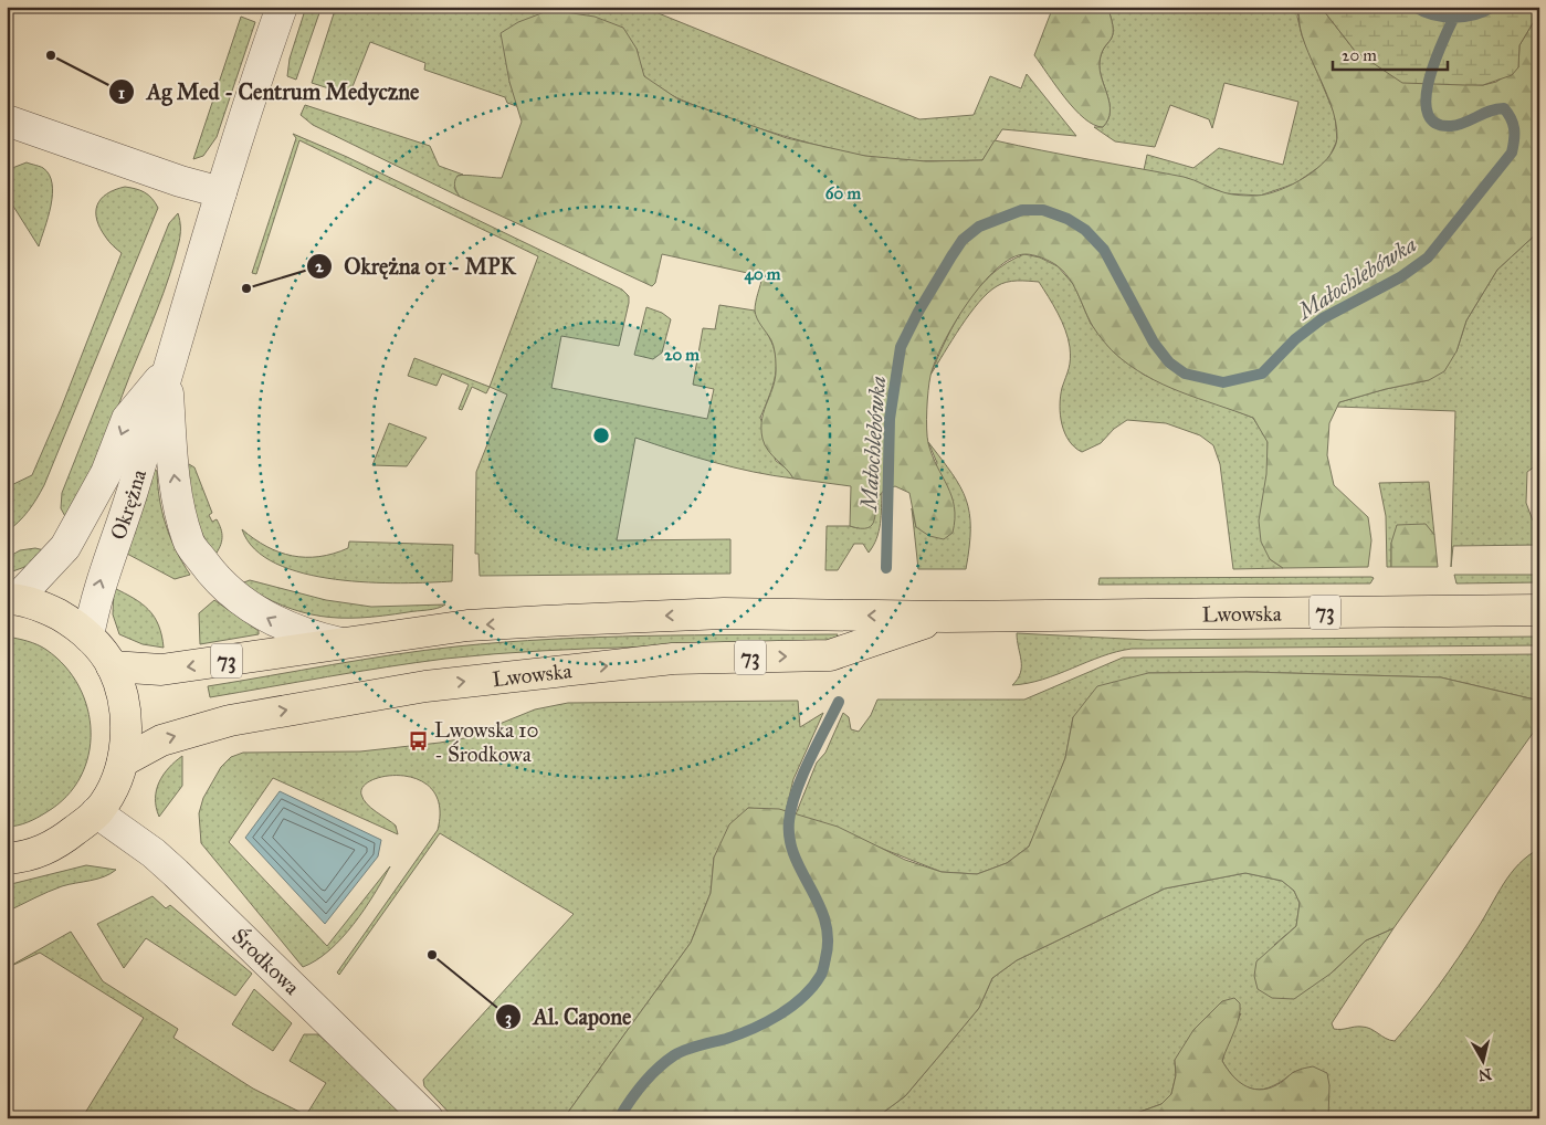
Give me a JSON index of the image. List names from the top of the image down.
{
  "streets": {
    "main road": ["73", "Lwowska"],
    "street": ["Okrężna", "Środkowa"]
  },
  "water": ["Małochlebówka"],
  "places": {
    "other": ["Ag Med - Centrum Medyczne", "Okrężna 01 - MPK", "Al. Capone"],
    "bus stop": ["Lwowska 10 - Środkowa"]
  },
  "scale_bar": "20 m",
  "north": "bottom",
  "rings": ["60 m", "40 m", "20 m"]
}
